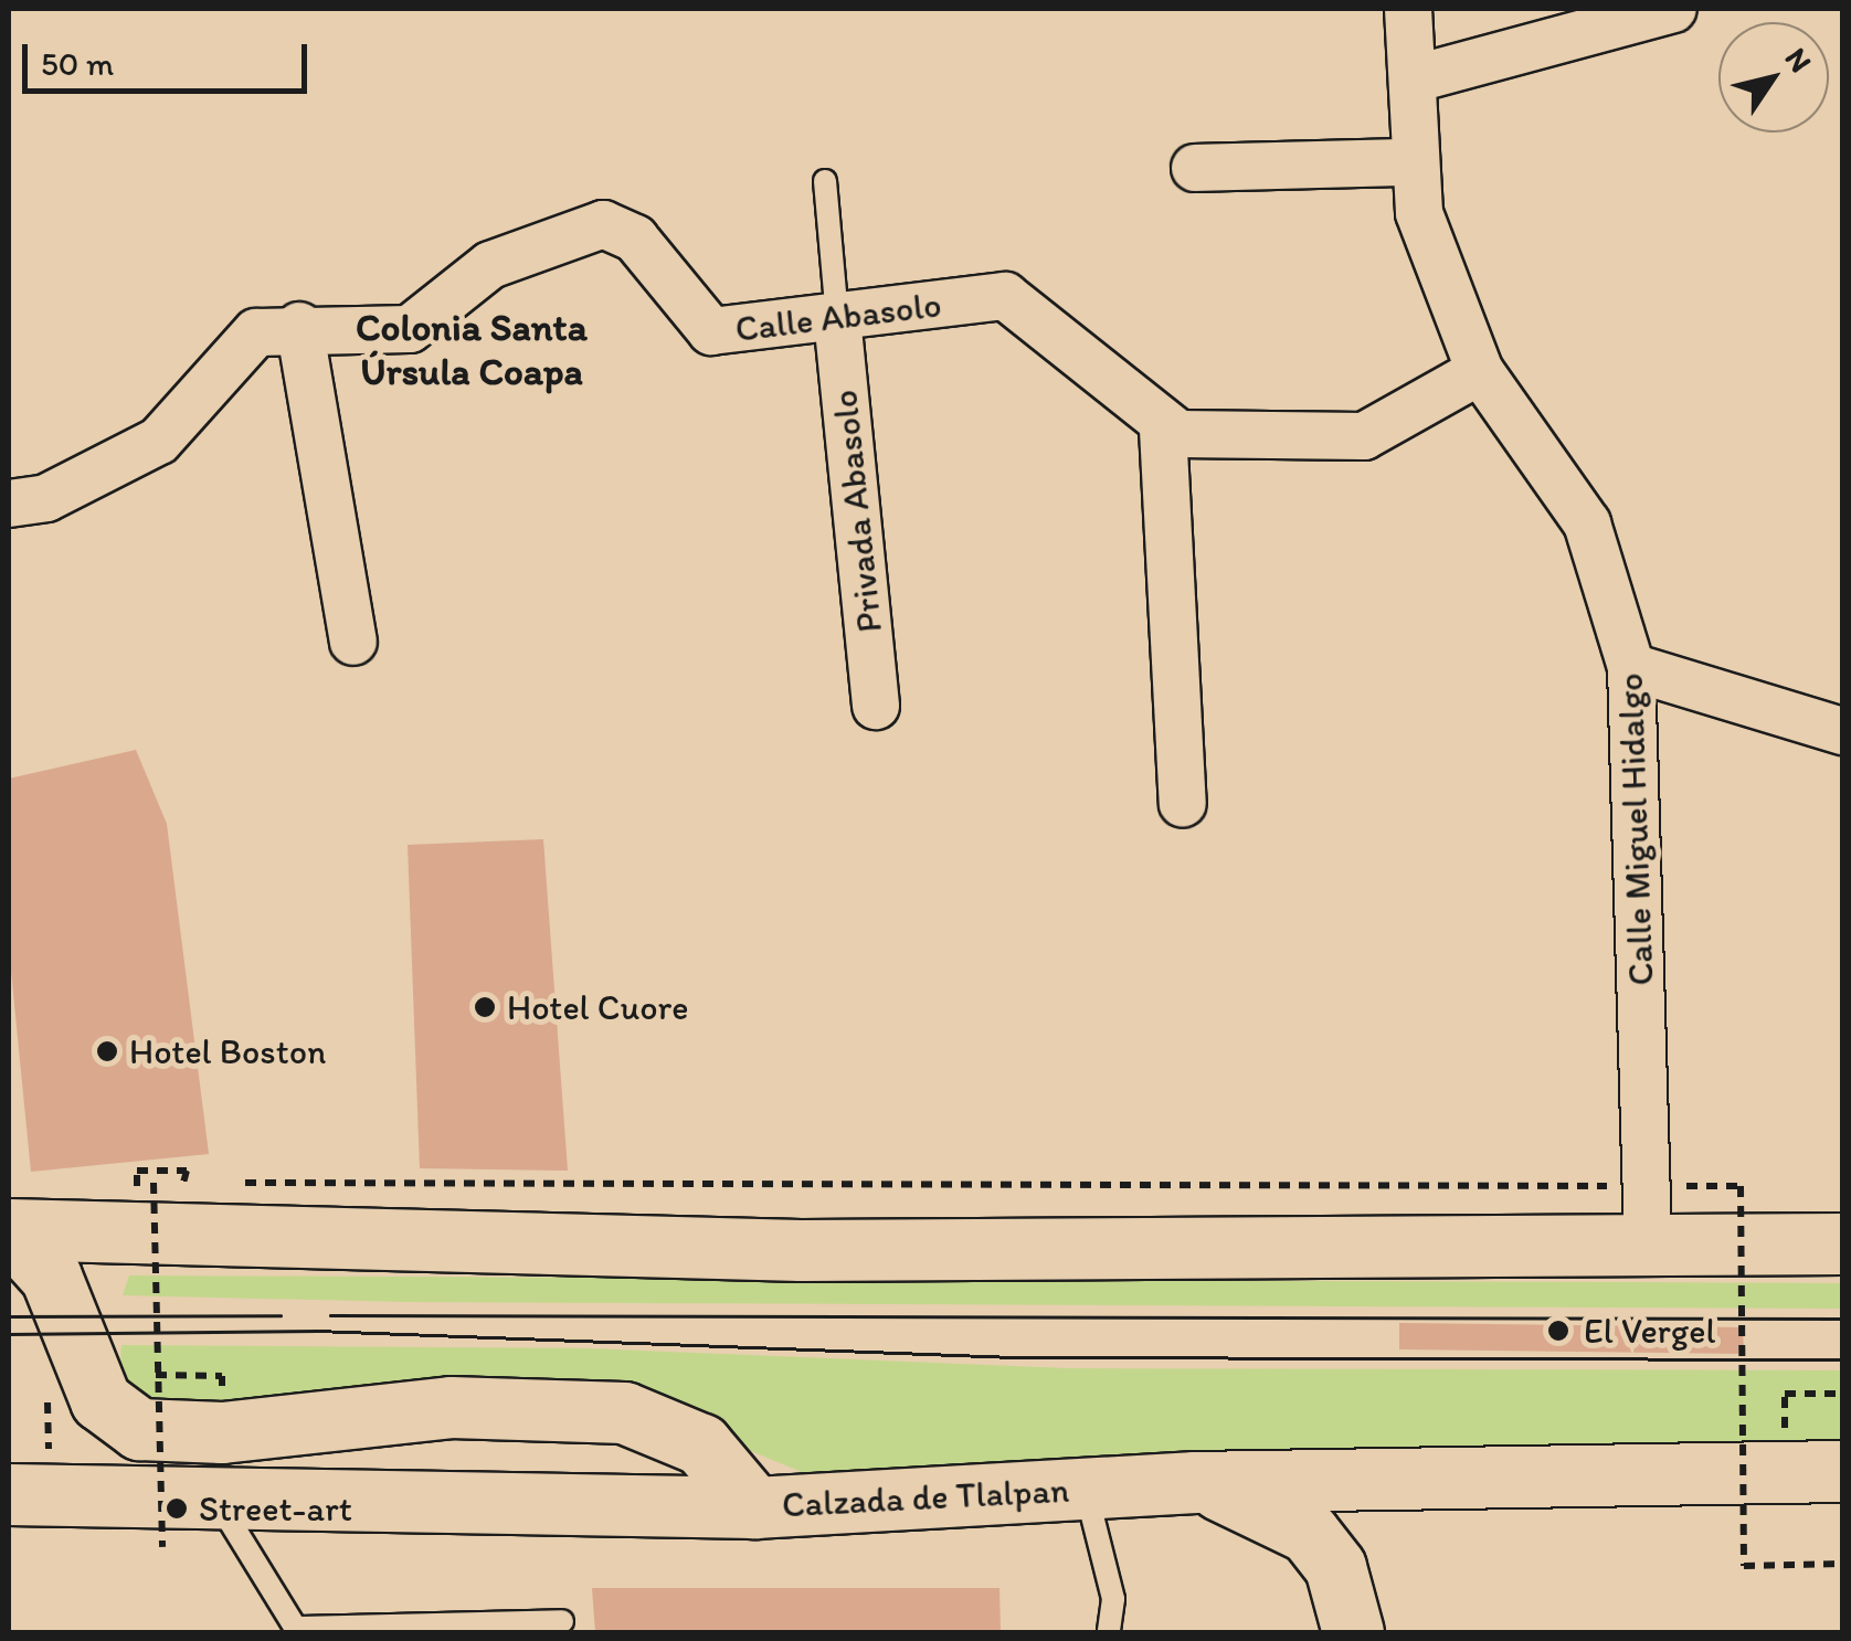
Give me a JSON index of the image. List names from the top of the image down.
{
  "streets": {
    "main road": ["Calzada de Tlalpan"],
    "street": ["Calle Abasolo", "Privada Abasolo", "Calle Miguel Hidalgo"]
  },
  "crossings": [
    ["Calle Abasolo", "Privada Abasolo"]
  ],
  "districts": ["Colonia Santa Úrsula Coapa"],
  "places": [
    "Hotel Cuore",
    "Hotel Boston",
    "El Vergel",
    "Street-art"
  ],
  "scale_bar": "50 m",
  "north": "top right"
}
